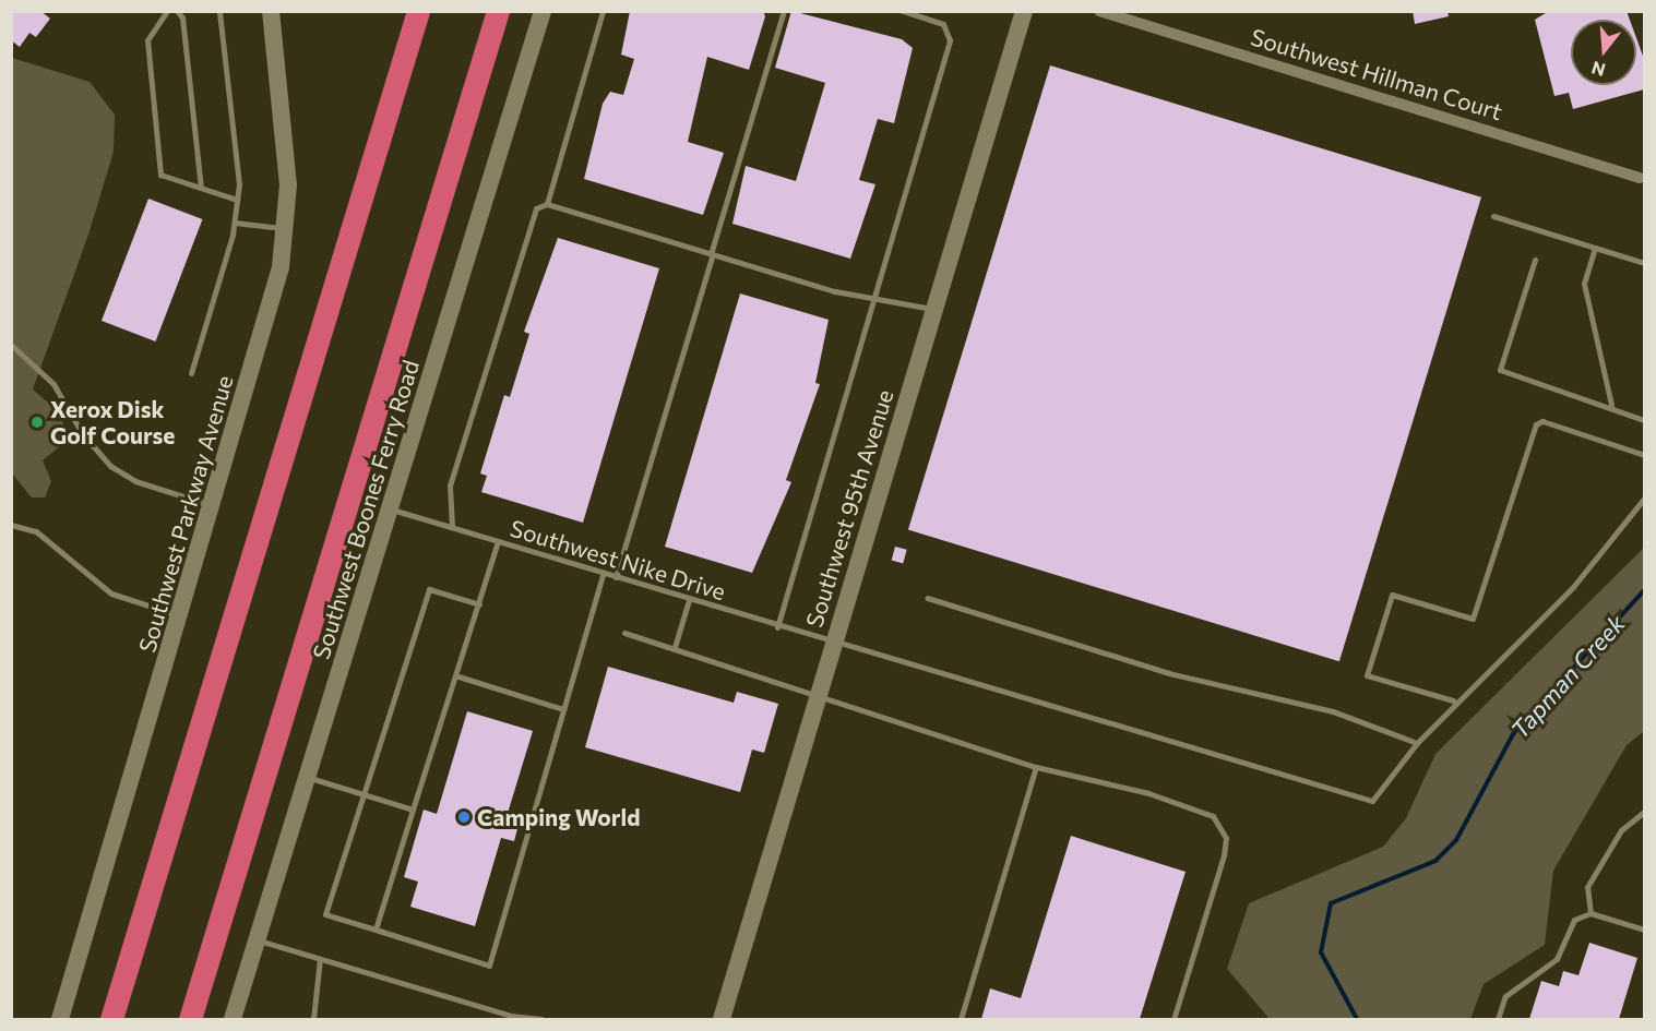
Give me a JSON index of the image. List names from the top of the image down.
{
  "streets": {
    "street": [
      "Southwest Hillman Court",
      "Southwest 95th Avenue",
      "Southwest Boones Ferry Road",
      "Southwest Parkway Avenue"
    ],
    "lane": ["Southwest Nike Drive"]
  },
  "crossings": [
    ["Southwest 95th Avenue", "Southwest Nike Drive"],
    ["Southwest Boones Ferry Road", "Southwest Nike Drive"]
  ],
  "water": ["Tapman Creek"],
  "places": ["Xerox Disk Golf Course", "Camping World"],
  "north": "bottom"
}
